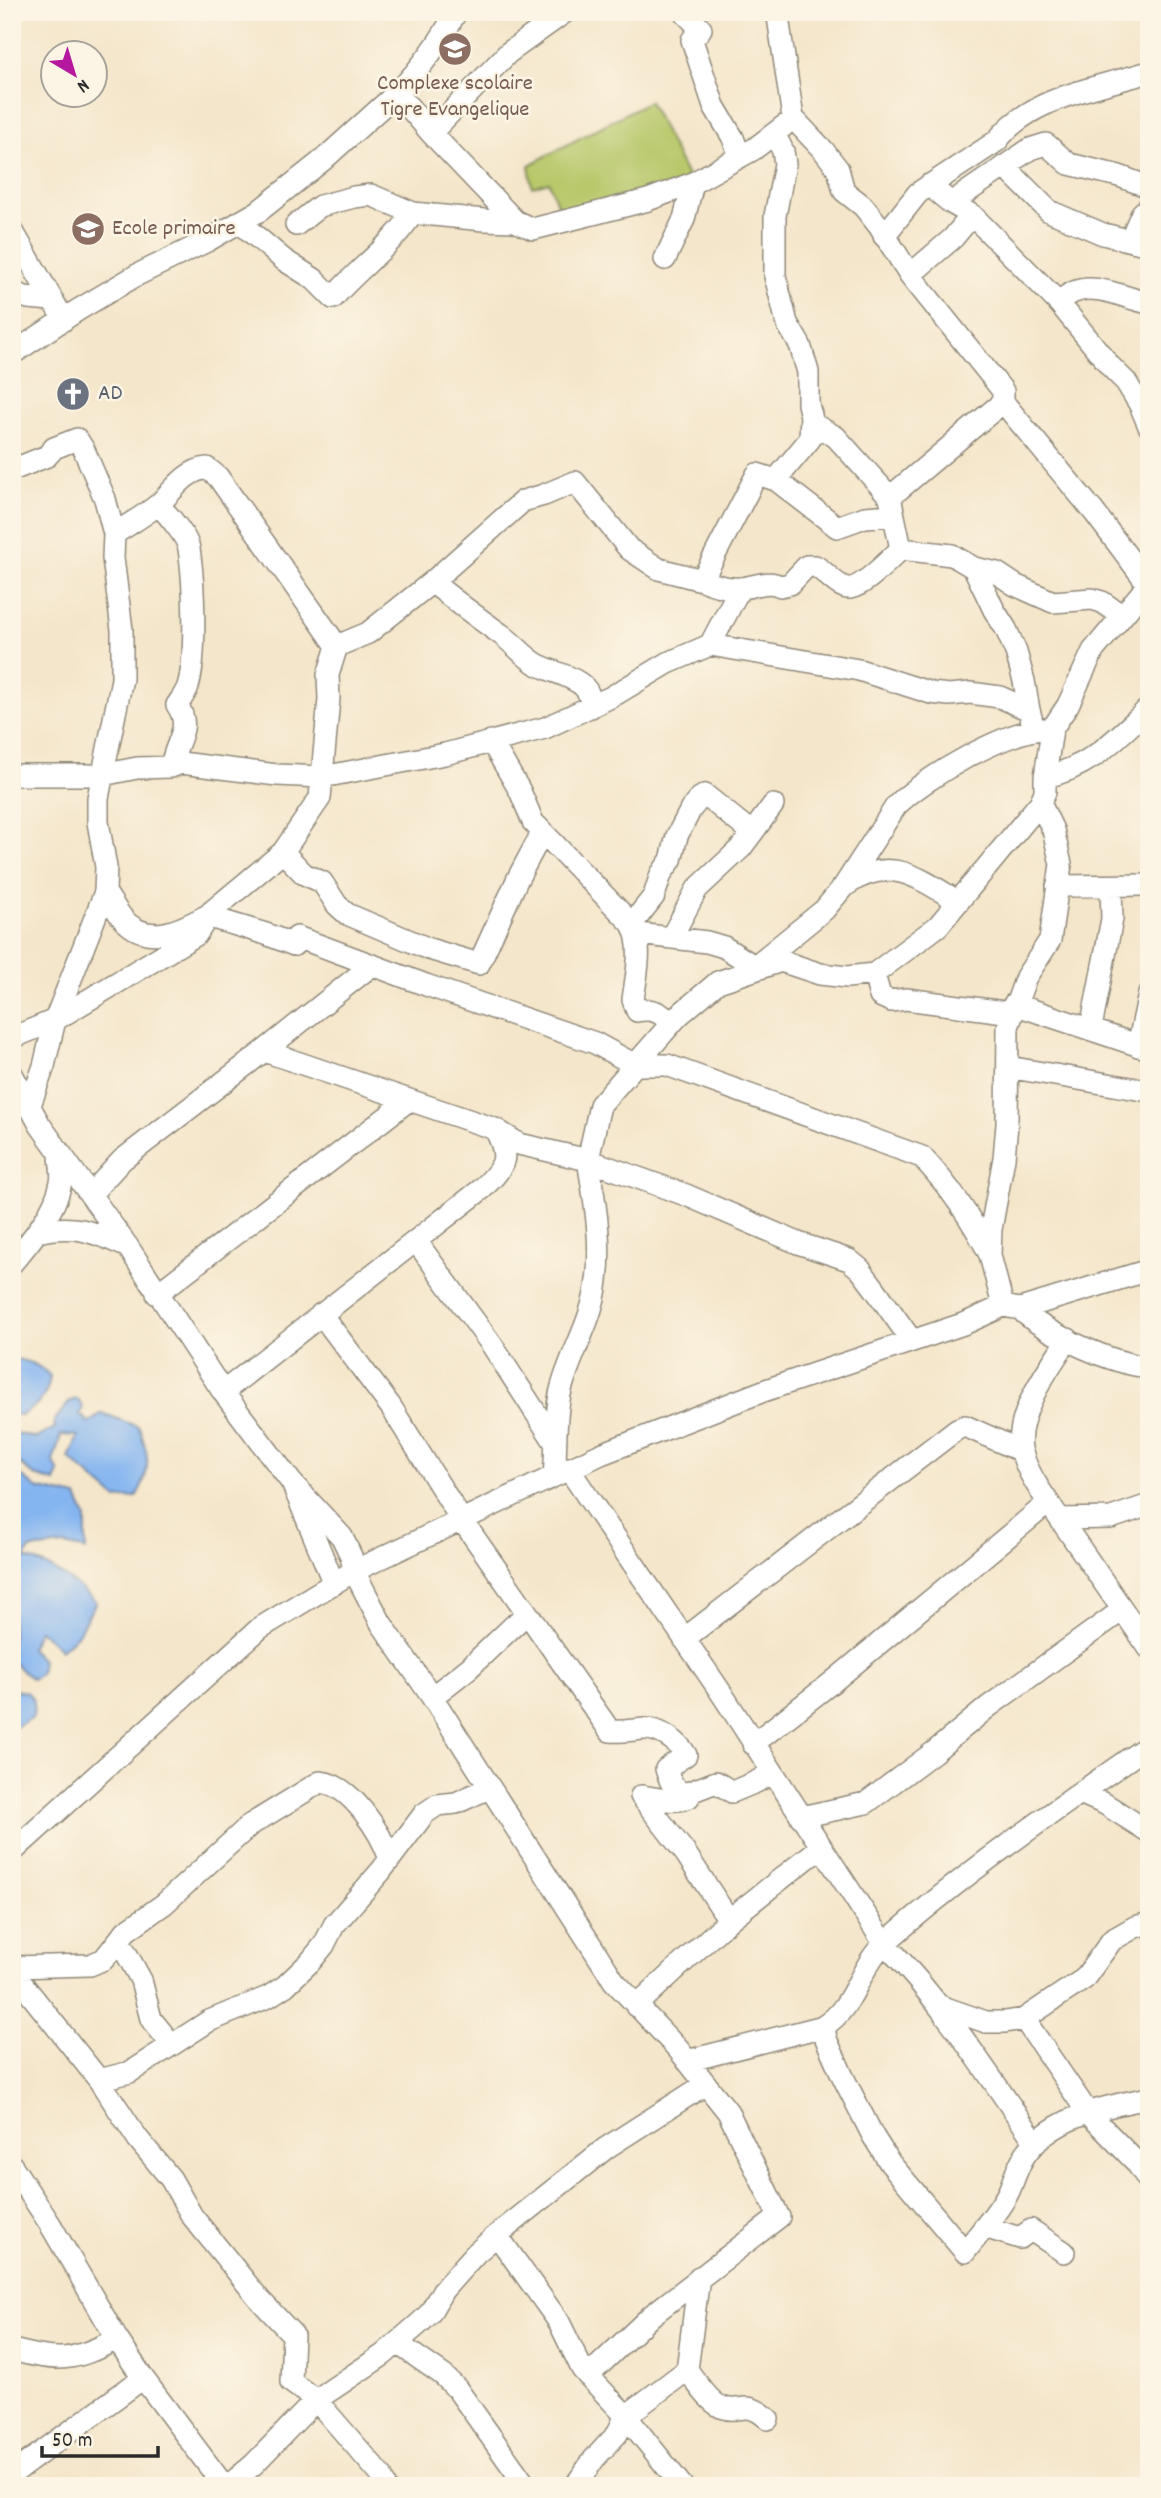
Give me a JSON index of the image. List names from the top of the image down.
{
  "places": {
    "school or university": ["Complexe scolaire Tigre Evangelique", "Ecole primaire"],
    "church": ["AD"]
  },
  "scale_bar": "50 m",
  "north": "bottom right"
}
